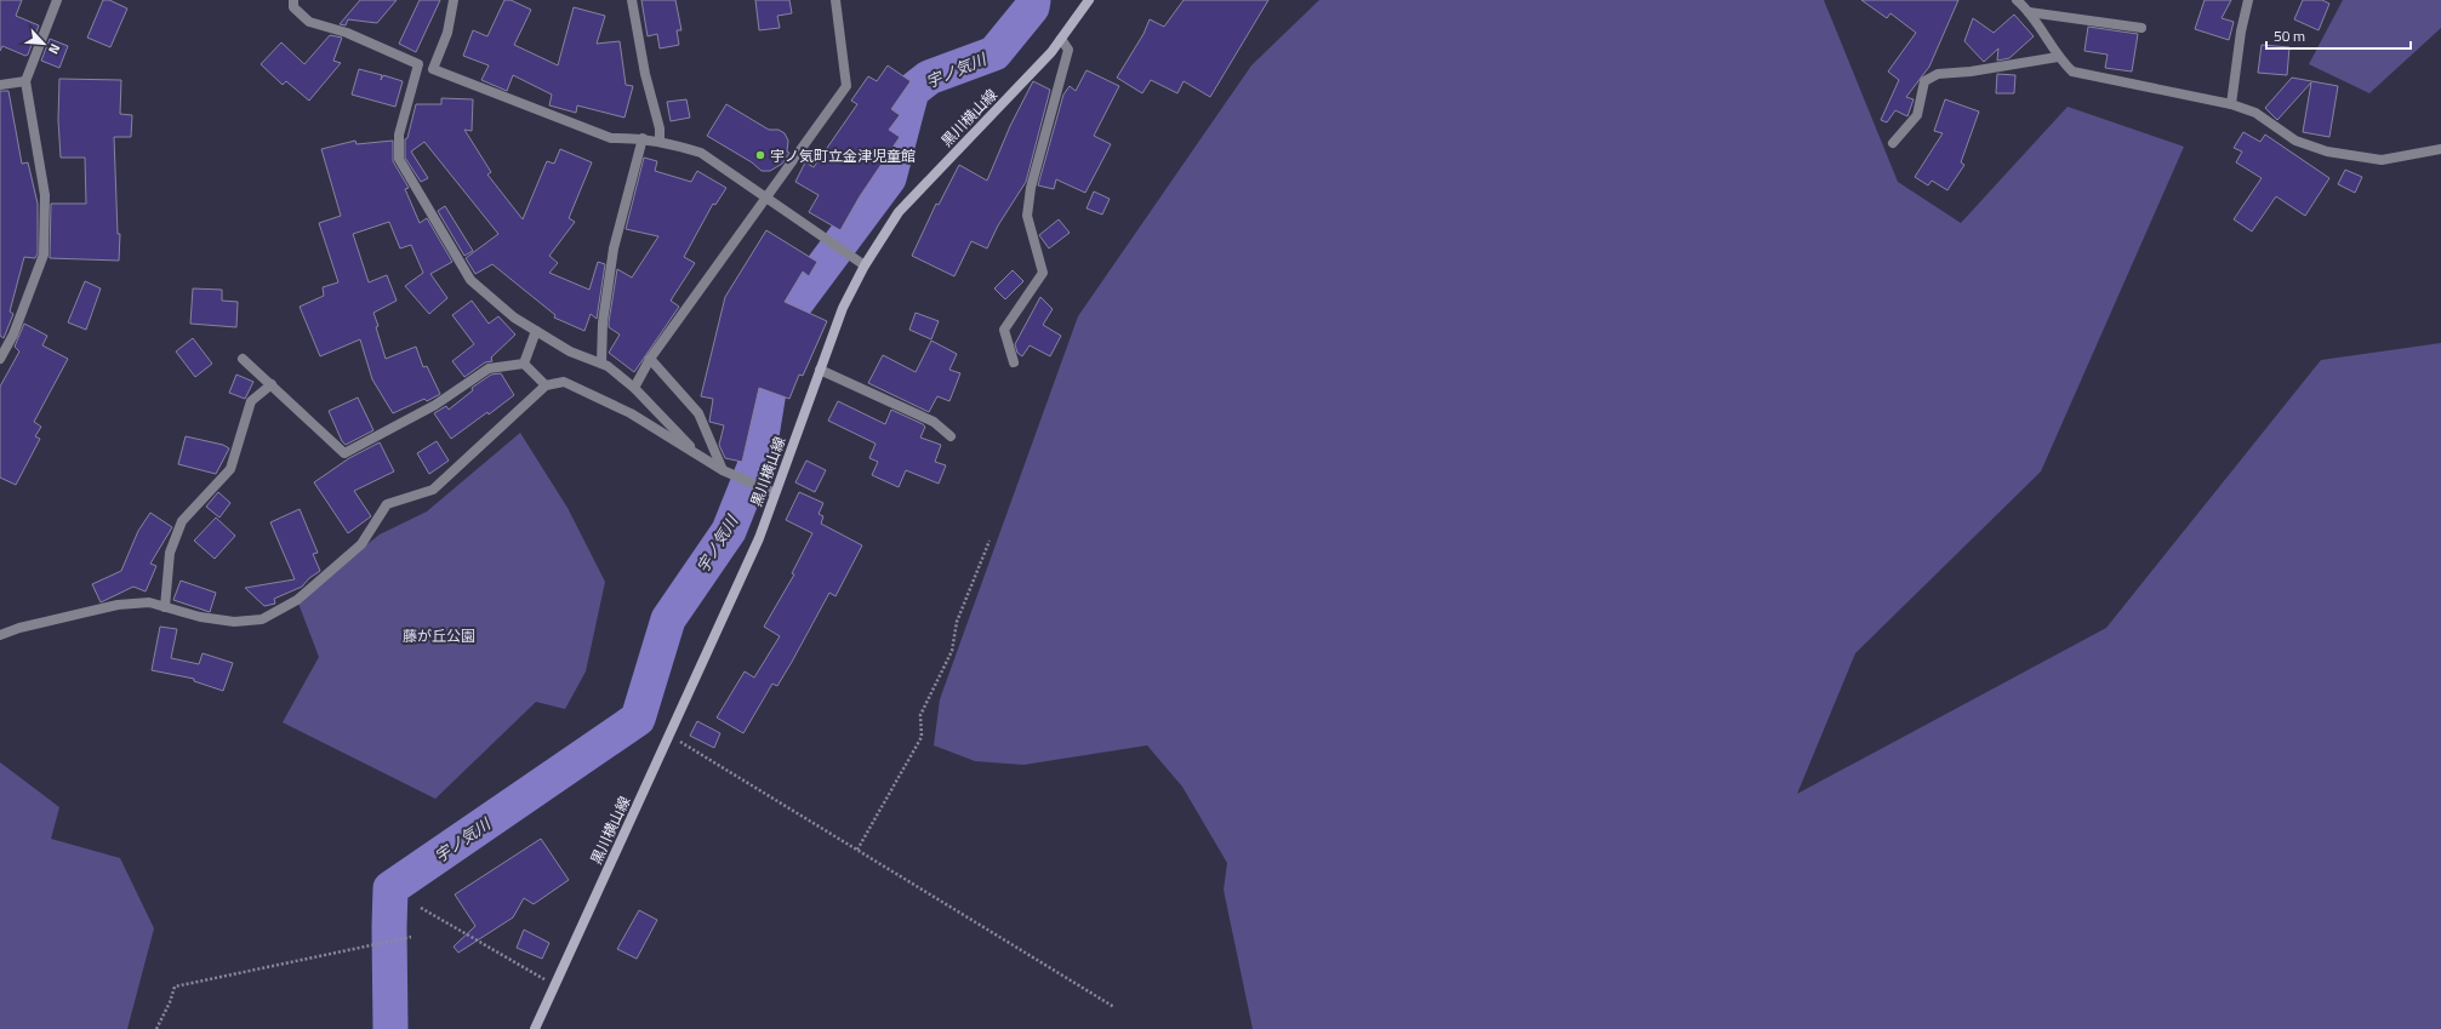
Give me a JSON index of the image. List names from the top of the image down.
{
  "streets": {
    "main road": ["黒川横山線"]
  },
  "water": ["宇ノ気川"],
  "parks": ["藤が丘公園"],
  "places": ["宇ノ気町立金津児童館"],
  "scale_bar": "50 m",
  "north": "bottom right"
}
